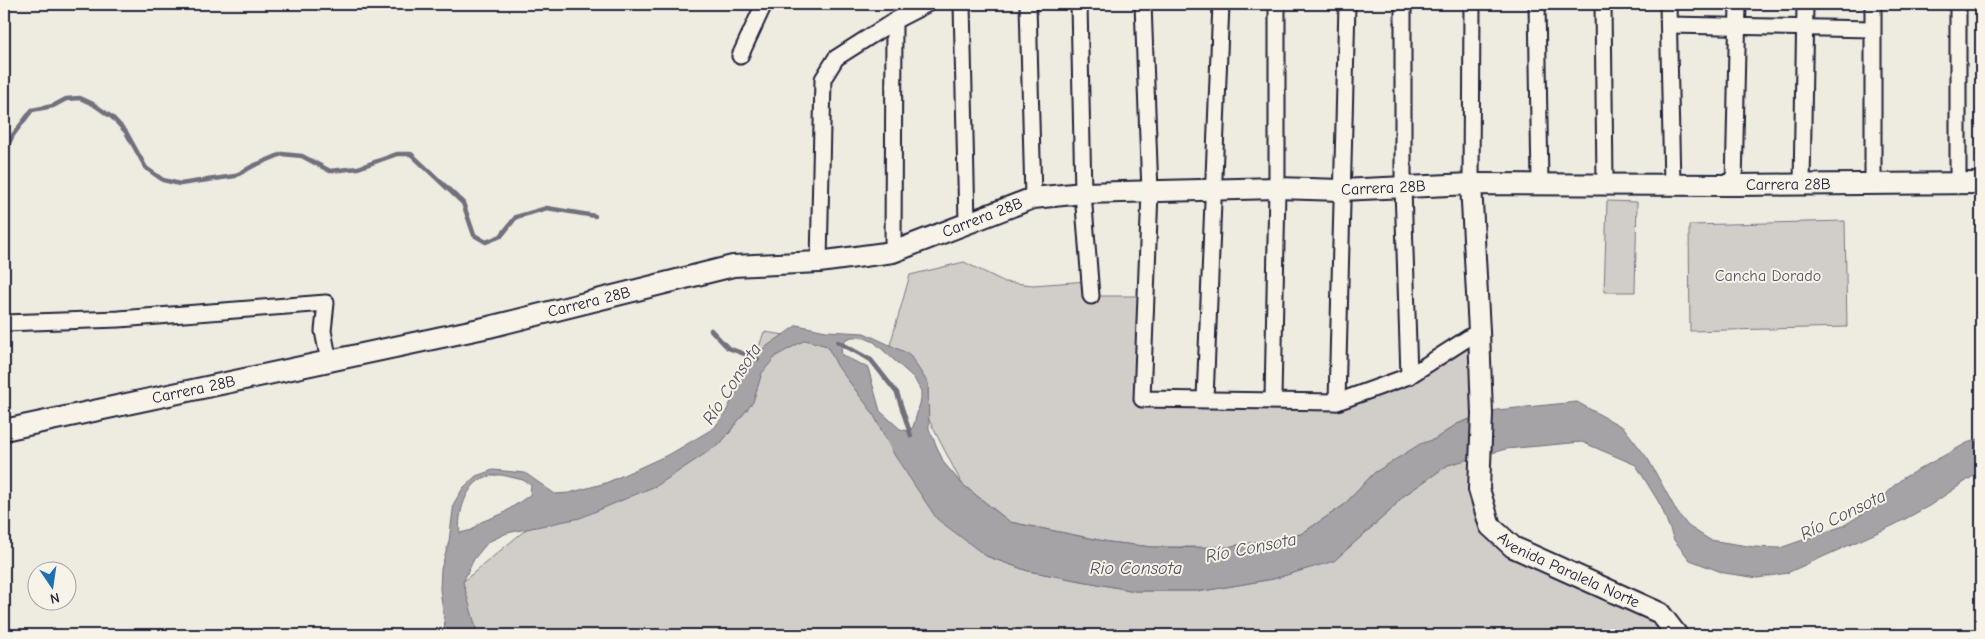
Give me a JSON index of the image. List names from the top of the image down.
{
  "streets": {
    "street": ["Carrera 28B", "Avenida Paralela Norte"]
  },
  "crossings": [
    ["Carrera 28B", "Avenida Paralela Norte"]
  ],
  "water": ["Río Consota", "Rio Consota"],
  "parks": ["Cancha Dorado"],
  "north": "bottom"
}
